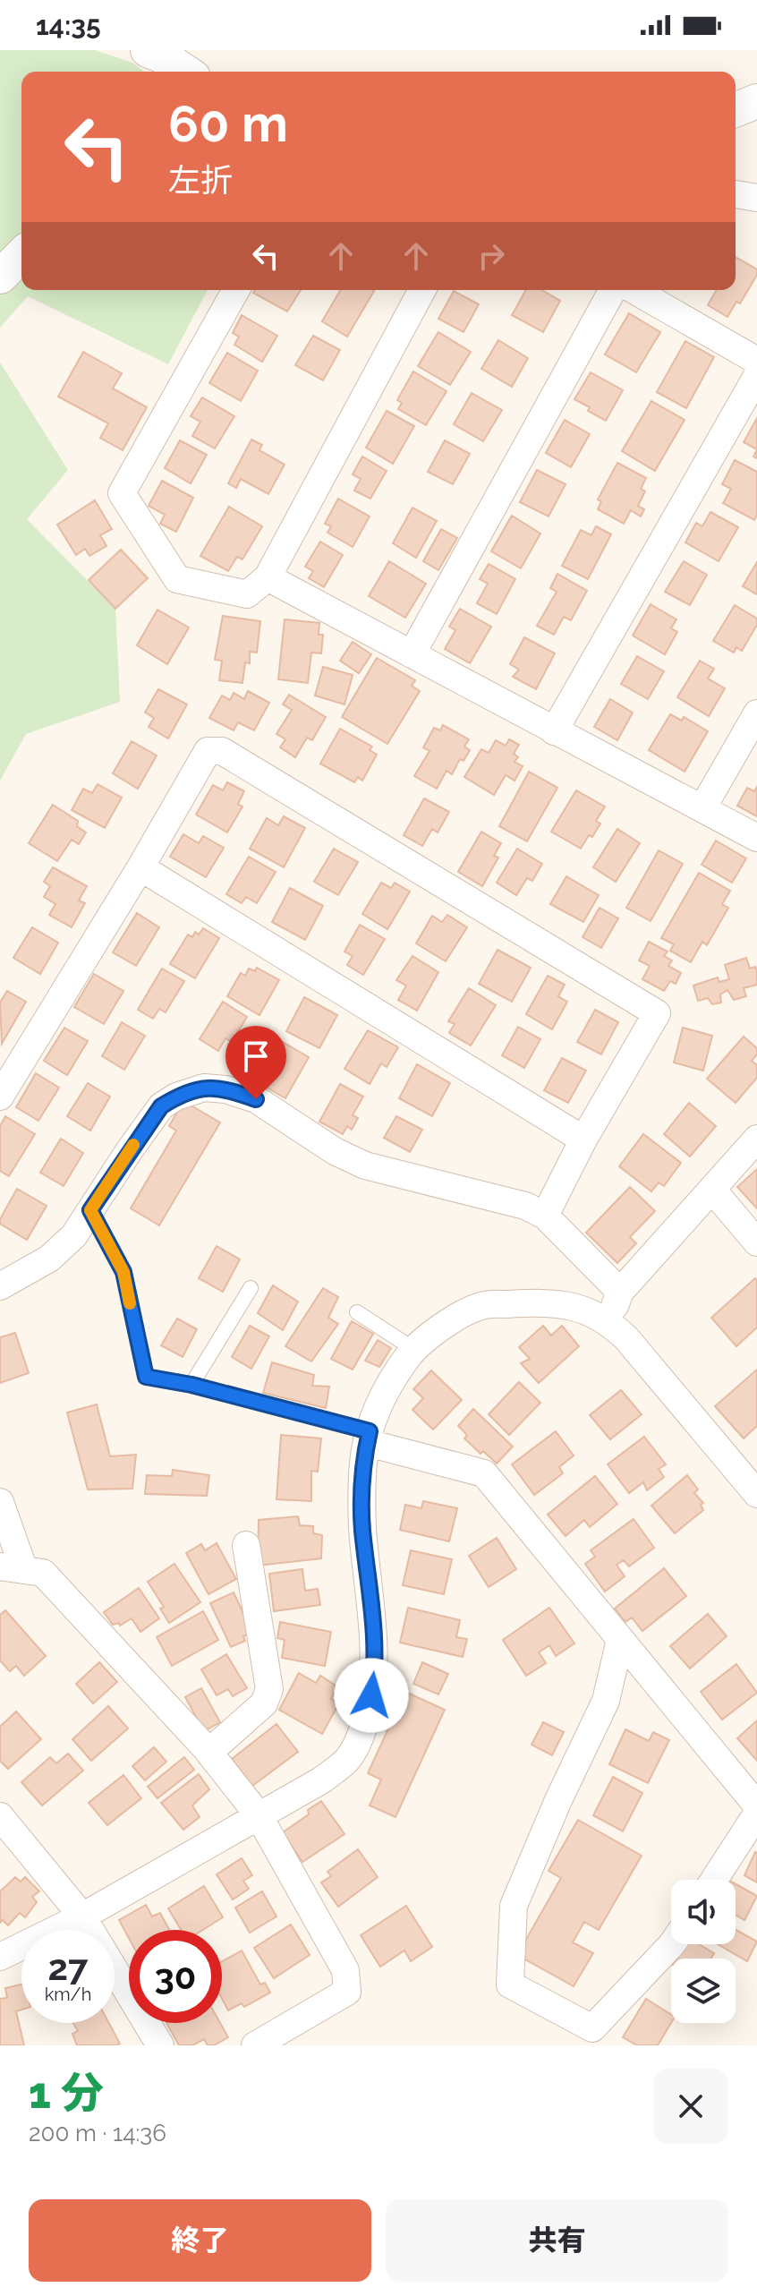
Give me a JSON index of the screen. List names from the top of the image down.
{
  "page": {
    "status": "14:35",
    "turn": ["60 m", "左折"],
    "speed": "27 km/h",
    "limit": "30",
    "heading": ["1 分", "200 m · 14:36"],
    "buttons": ["終了", "共有"]
  }
}
